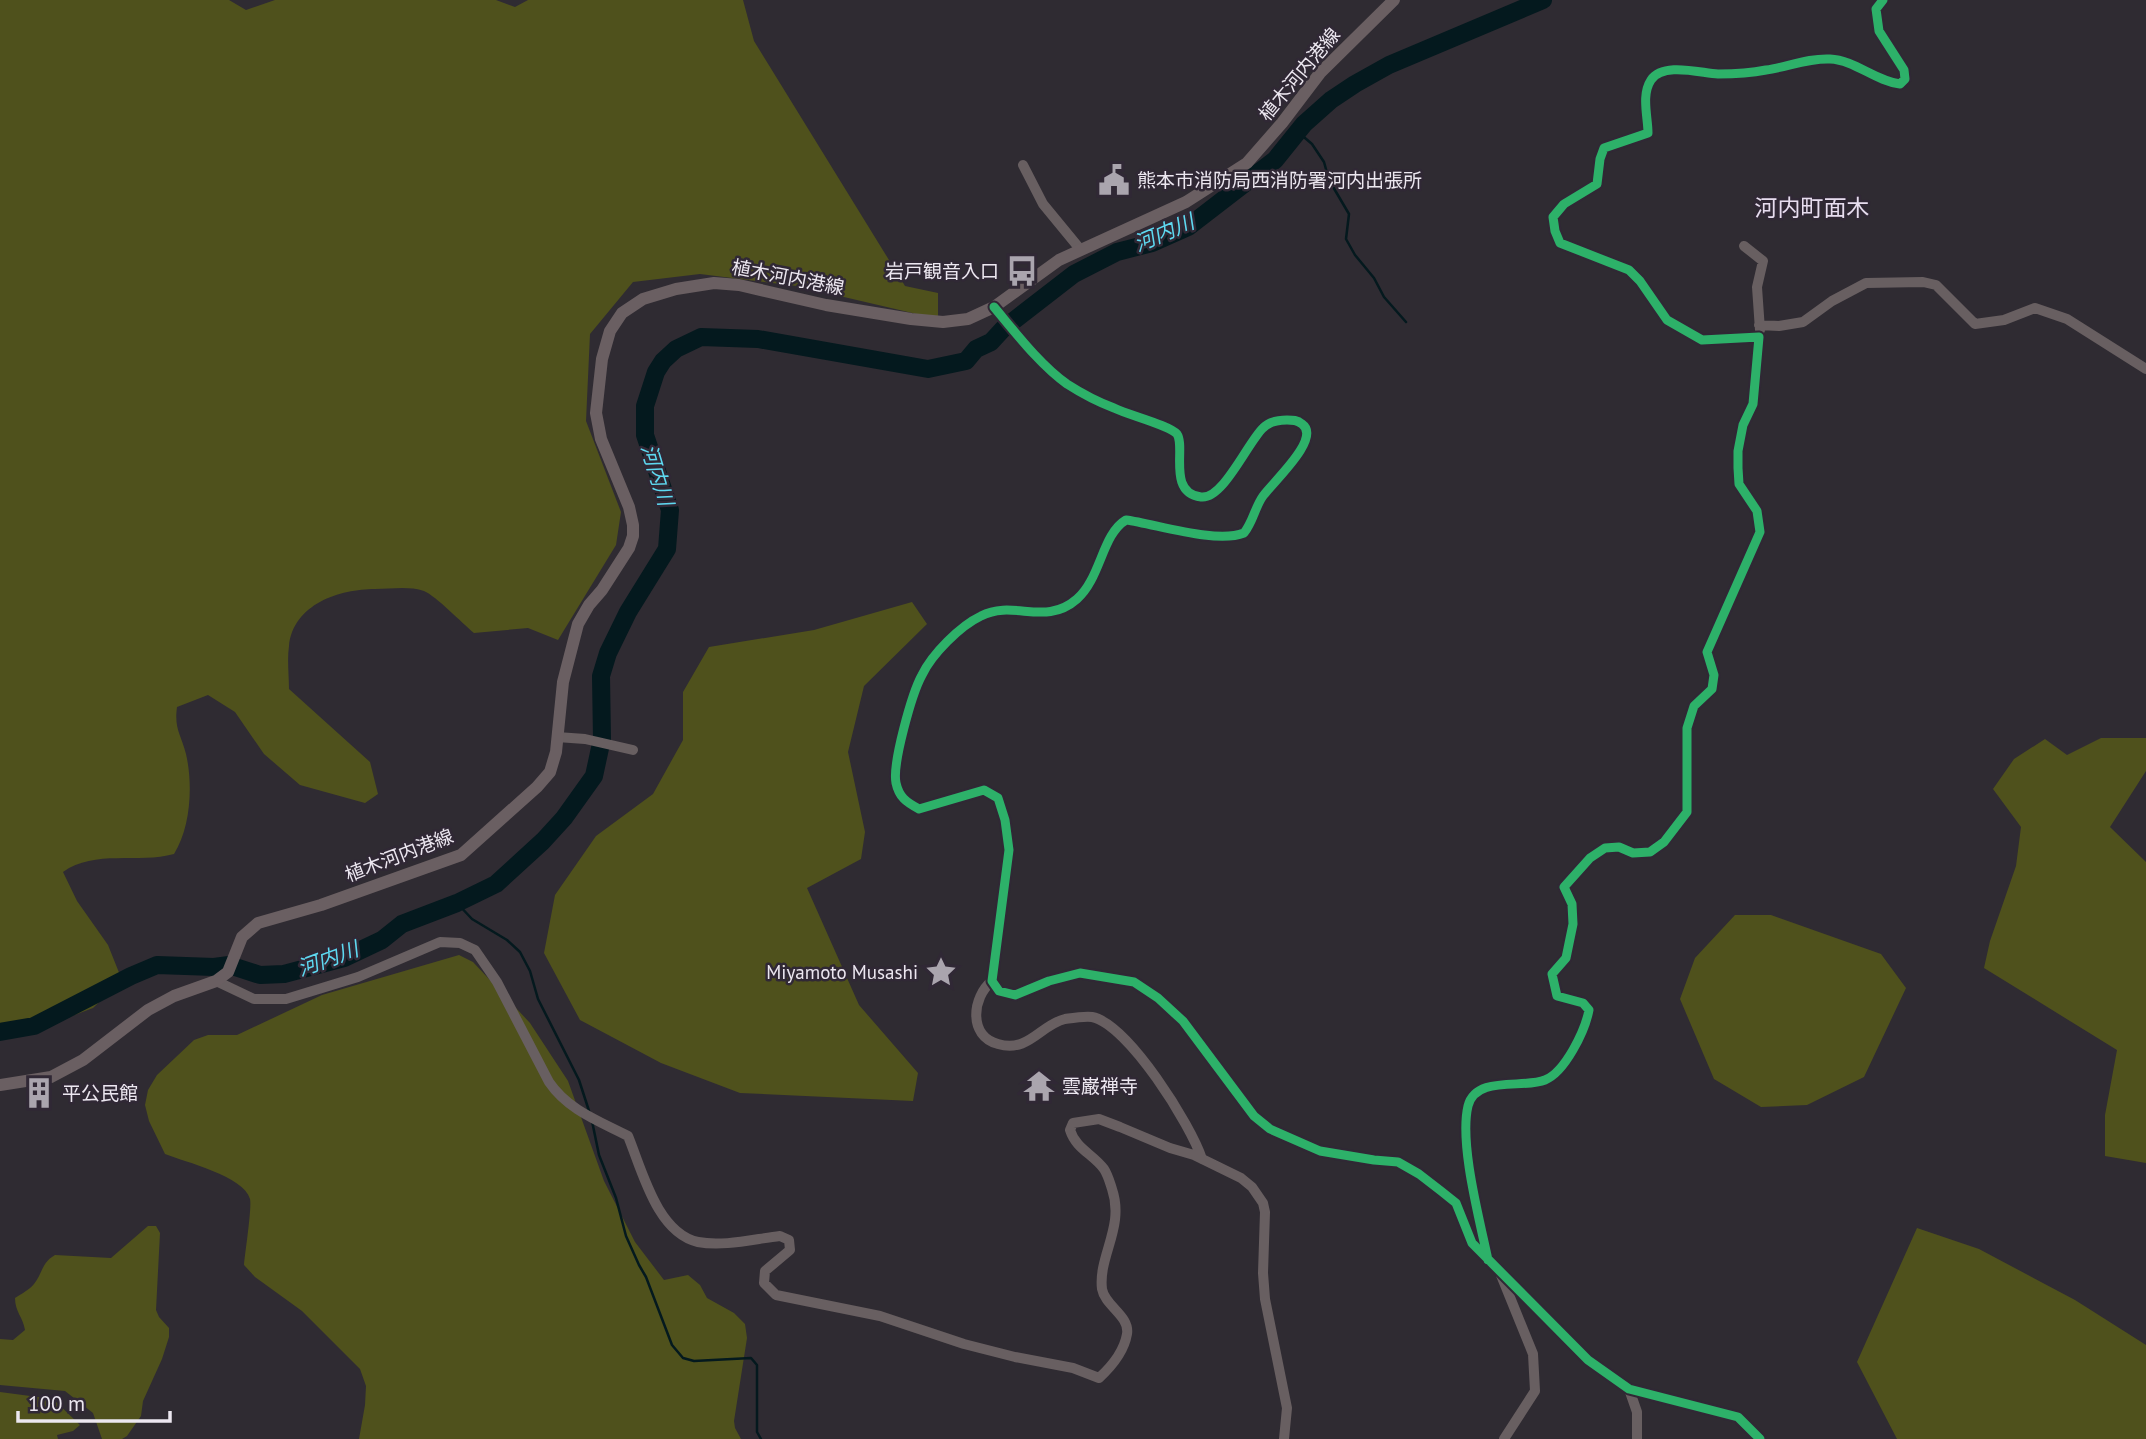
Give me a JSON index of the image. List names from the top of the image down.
{
  "streets": {
    "main road": ["植木河内港線"]
  },
  "districts": ["河内町面木"],
  "water": ["河内川"],
  "places": {
    "public building": ["熊本市消防局西消防署河内出張所"],
    "bus stop": ["岩戸観音入口"],
    "place": ["Miyamoto Musashi"],
    "temple": ["雲巌禅寺"],
    "building": ["平公民館"]
  },
  "scale_bar": "100 m"
}
